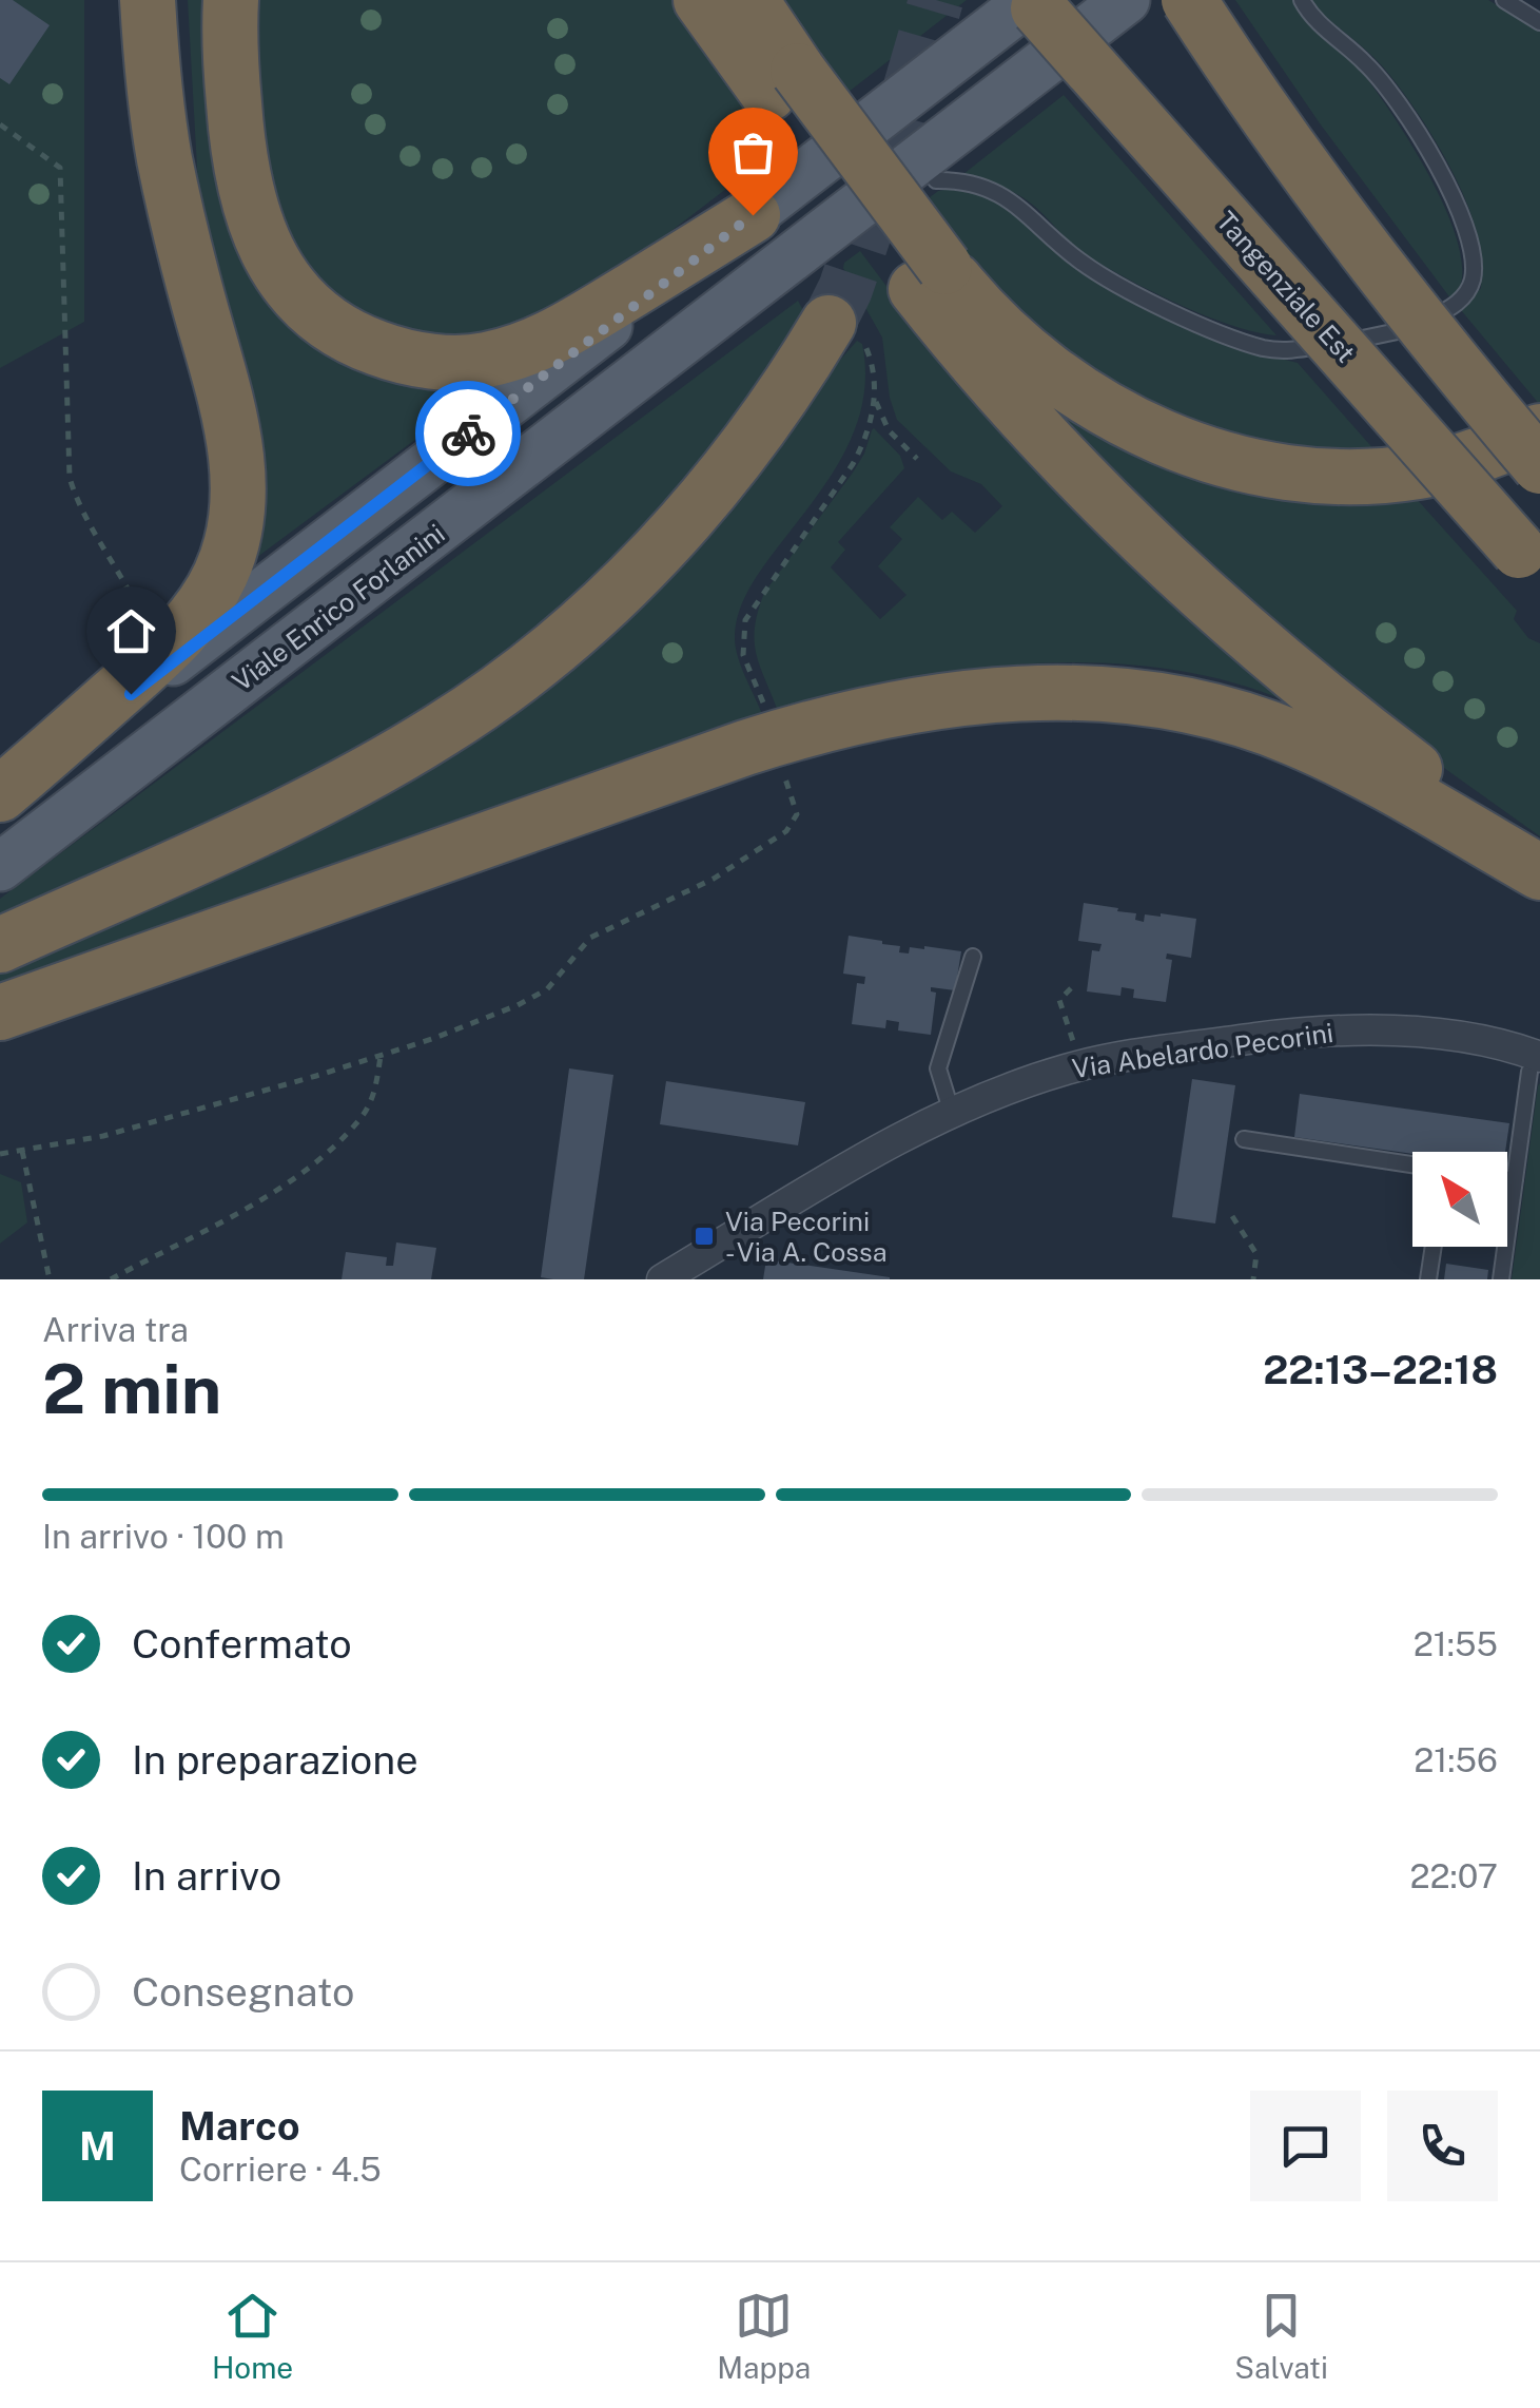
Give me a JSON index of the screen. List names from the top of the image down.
{
  "streets": {
    "highway": ["Tangenziale Est"],
    "main road": ["Viale Enrico Forlanini"],
    "street": ["Via Abelardo Pecorini"]
  },
  "places": {
    "transit": ["Via Pecorini - Via A. Cossa"]
  },
  "north": "top left",
  "page": {
    "heading": ["2 min", "Arriva tra", "22:13–22:18"],
    "panel": ["Marco", "Corriere · 4.5"],
    "bar": "In arrivo · 100 m",
    "list": [
      ["Confermato", "21:55"],
      ["In preparazione", "21:56"],
      ["In arrivo", "22:07"],
      "Consegnato"
    ],
    "round": "M",
    "tabs": ["Home", "Mappa", "Salvati"]
  }
}
